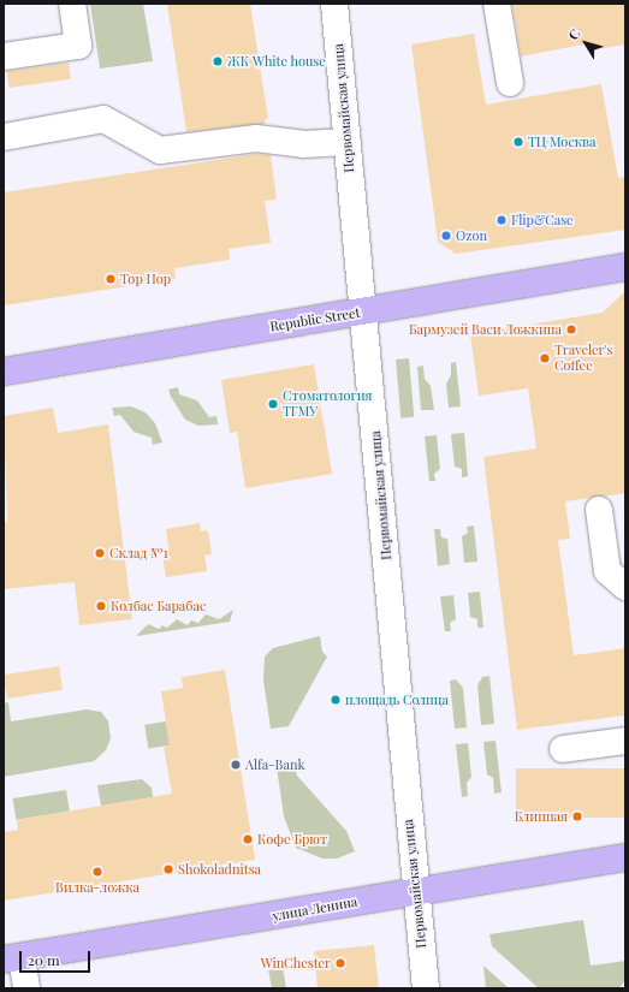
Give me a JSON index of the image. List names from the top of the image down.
{
  "streets": {
    "main road": ["Republic Street", "улица Ленина"],
    "street": ["Первомайская улица"]
  },
  "crossings": [
    ["Первомайская улица", "Republic Street"],
    ["Первомайская улица", "улица Ленина"]
  ],
  "places": [
    "ЖК White house",
    "ТЦ Москва",
    "Flip&Case",
    "Ozon",
    "Top Hop",
    "Бармузей Васи Ложкина",
    "Traveler's Coffee",
    "Стоматология ТГМУ",
    "Склад №1",
    "Колбас Барабас",
    "площадь Солнца",
    "Alfa-Bank",
    "Блинная",
    "Кофе Брют",
    "Shokoladnitsa",
    "Вилка-ложка",
    "WinChester"
  ],
  "scale_bar": "20 m",
  "north": "top left"
}
